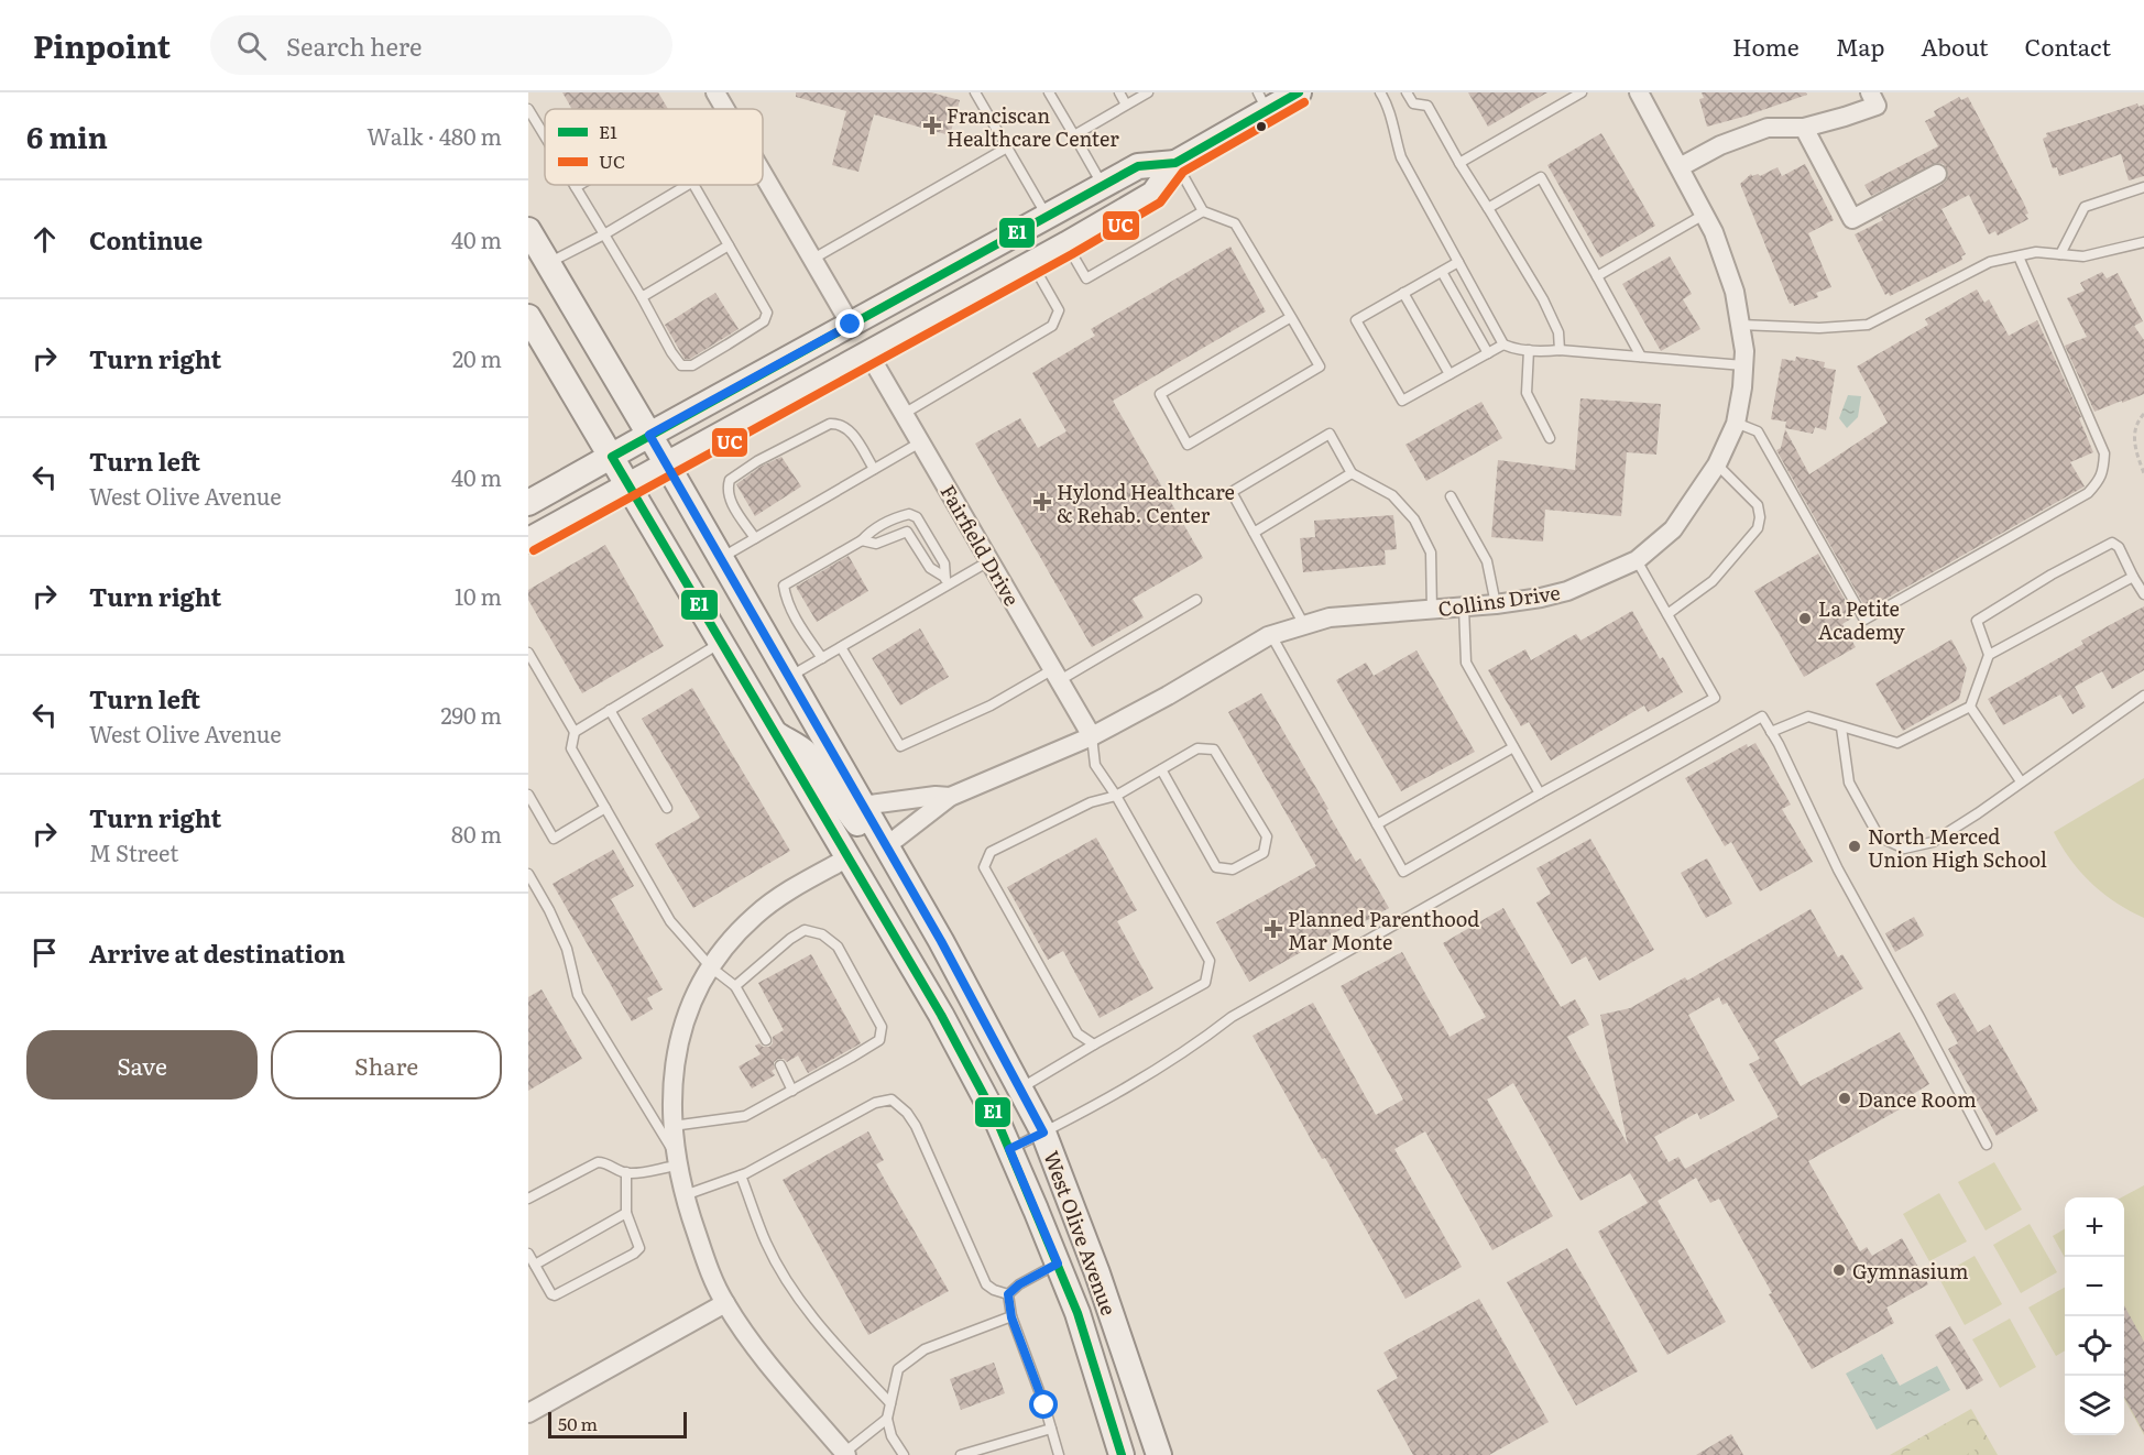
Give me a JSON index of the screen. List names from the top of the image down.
{
  "streets": {
    "main road": ["West Olive Avenue"],
    "street": ["Fairfield Drive", "Collins Drive"]
  },
  "crossings": [
    ["Fairfield Drive", "Collins Drive"],
    ["Collins Drive", "West Olive Avenue"]
  ],
  "places": {
    "health": ["Franciscan Healthcare Center", "Hylond Healthcare & Rehab. Center", "Planned Parenthood Mar Monte"],
    "other": [
      "La Petite Academy",
      "North Merced Union High School",
      "Dance Room",
      "Gymnasium"
    ]
  },
  "lines": ["transit line E1", "transit line UC"],
  "legend": ["E1", "UC"],
  "scale_bar": "50 m",
  "page": {
    "header": "Pinpoint",
    "search": "Search here",
    "nav": [
      "Home",
      "Map",
      "About",
      "Contact"
    ],
    "heading": ["6 min", "Walk · 480 m"],
    "list": [
      ["Continue", "40 m"],
      ["Turn right", "20 m"],
      ["Turn left", "West Olive Avenue", "40 m"],
      ["Turn right", "10 m"],
      ["Turn left", "West Olive Avenue", "290 m"],
      ["Turn right", "M Street", "80 m"],
      "Arrive at destination"
    ],
    "buttons": ["Save", "Share"],
    "map_buttons": ["+", "−"],
    "scale": "50 m"
  }
}
